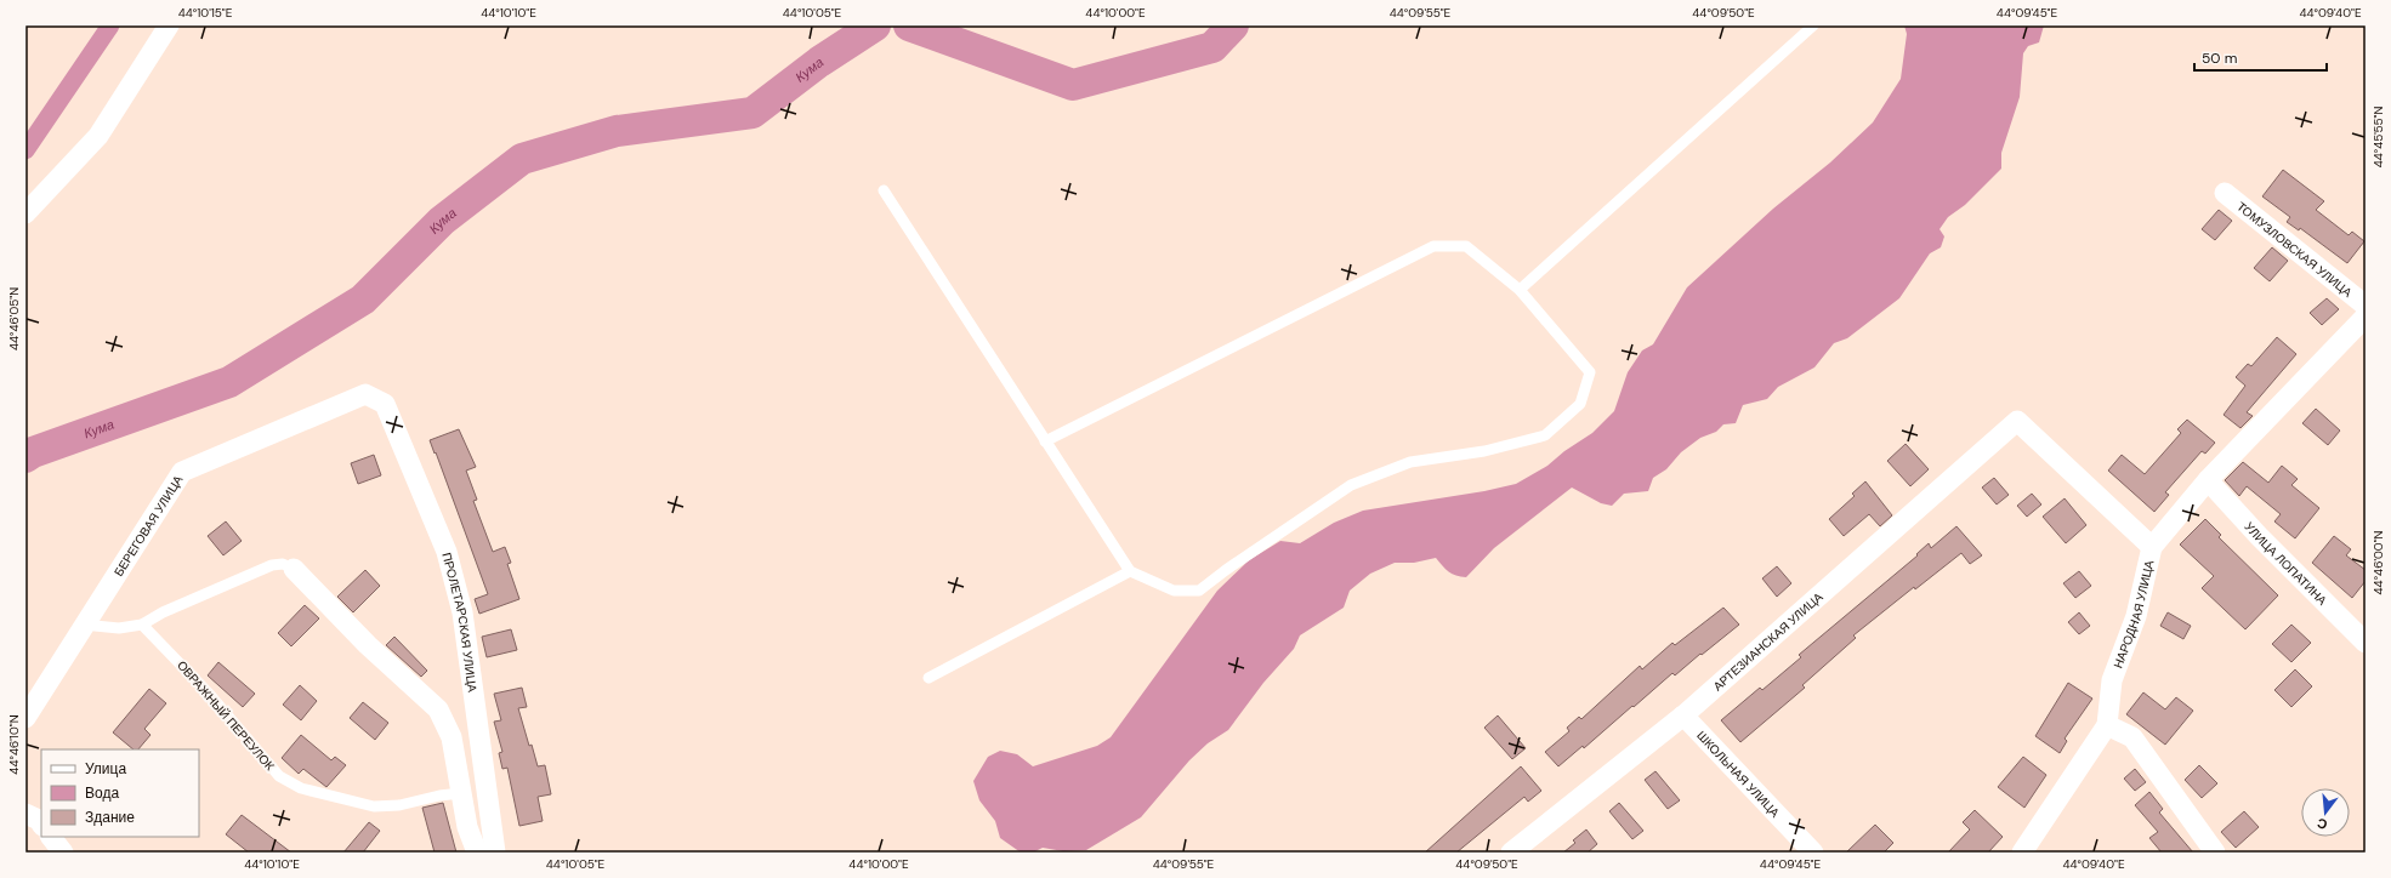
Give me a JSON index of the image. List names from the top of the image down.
{
  "streets": {
    "street": [
      "ТОМУЗЛОВСКАЯ УЛИЦА",
      "БЕРЕГОВАЯ УЛИЦА",
      "УЛИЦА ЛОПАТИНА",
      "НАРОДНАЯ УЛИЦА",
      "ПРОЛЕТАРСКАЯ УЛИЦА",
      "АРТЕЗИАНСКАЯ УЛИЦА",
      "ШКОЛЬНАЯ УЛИЦА"
    ],
    "lane": ["ОВРАЖНЫЙ ПЕРЕУЛОК"]
  },
  "crossings": [
    ["БЕРЕГОВАЯ УЛИЦА", "ПРОЛЕТАРСКАЯ УЛИЦА"],
    ["УЛИЦА ЛОПАТИНА", "НАРОДНАЯ УЛИЦА"],
    ["НАРОДНАЯ УЛИЦА", "АРТЕЗИАНСКАЯ УЛИЦА"],
    ["АРТЕЗИАНСКАЯ УЛИЦА", "ШКОЛЬНАЯ УЛИЦА"]
  ],
  "water": ["Кума"],
  "legend": ["Улица", "Вода", "Здание"],
  "scale_bar": "50 m",
  "north": "bottom",
  "coordinates": [
    "44°10'15\"E",
    "44°10'10\"E",
    "44°10'05\"E",
    "44°10'00\"E",
    "44°09'55\"E",
    "44°09'50\"E",
    "44°09'45\"E",
    "44°09'40\"E",
    "44°45'55\"N",
    "44°46'05\"N",
    "44°46'00\"N",
    "44°46'10\"N"
  ]
}
